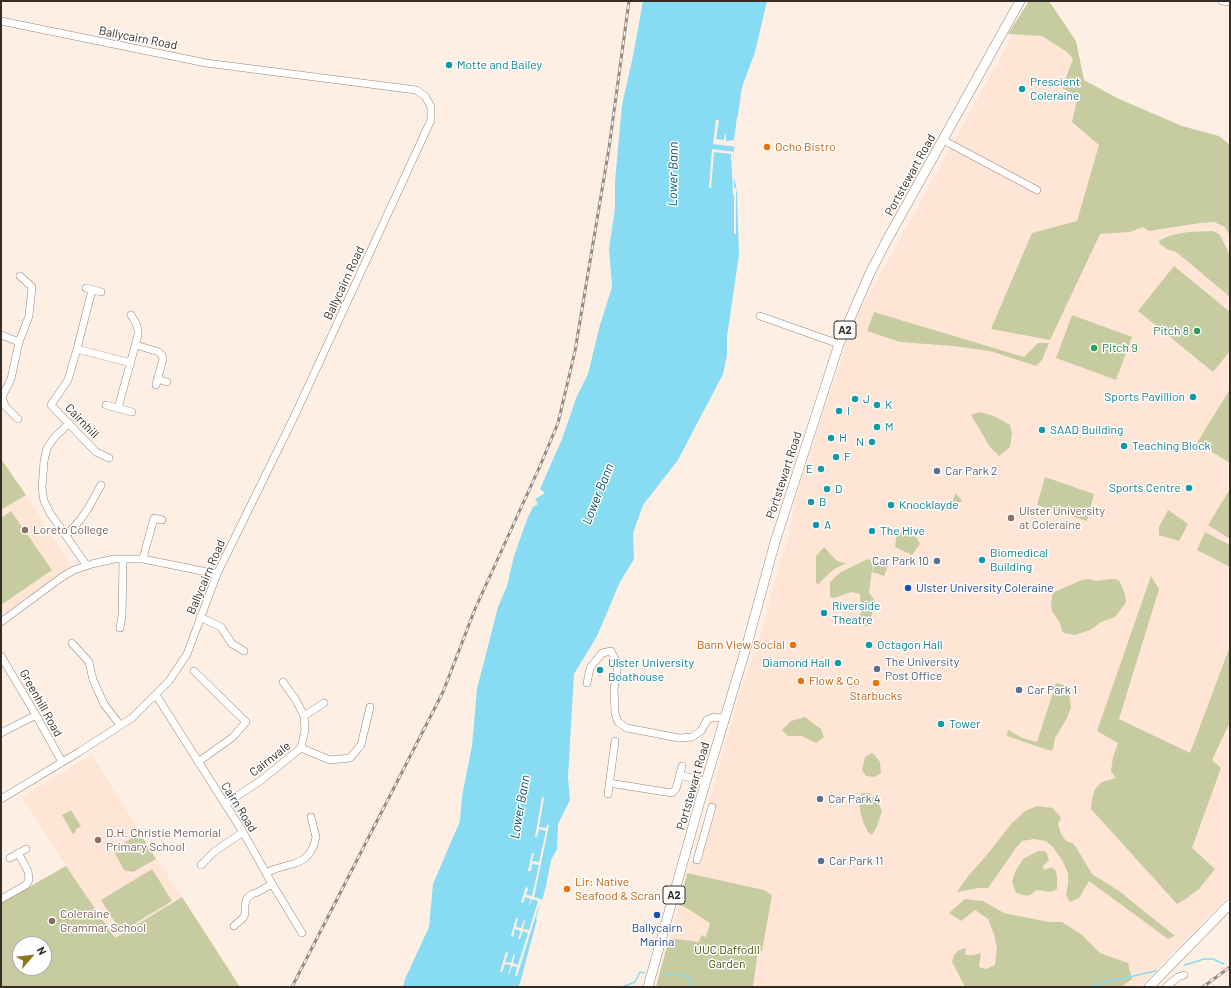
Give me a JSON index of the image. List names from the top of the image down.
{
  "streets": {
    "main road": ["Portstewart Road", "A2"],
    "street": [
      "Ballycairn Road",
      "Cairnhill",
      "Greenhill Road",
      "Cairnvale",
      "Cairn Road"
    ]
  },
  "crossings": [
    ["Ballycairn Road", "Greenhill Road"],
    ["Ballycairn Road", "Cairn Road"],
    ["Cairnvale", "Cairn Road"]
  ],
  "water": ["Lower Bann"],
  "parks": ["UUC Daffodil Garden"],
  "places": [
    "Motte and Bailey",
    "Prescient Coleraine",
    "Ocho Bistro",
    "Pitch 8",
    "Pitch 9",
    "Sports Pavillion",
    "J",
    "K",
    "I",
    "M",
    "SAAD Building",
    "H",
    "N",
    "Teaching Block",
    "F",
    "E",
    "Car Park 2",
    "Sports Centre",
    "D",
    "B",
    "Knocklayde",
    "Ulster University at Coleraine",
    "A",
    "Loreto College",
    "The Hive",
    "Biomedical Building",
    "Car Park 10",
    "Ulster University Coleraine",
    "Riverside Theatre",
    "Bann View Social",
    "Octagon Hall",
    "Diamond Hall",
    "The University Post Office",
    "Ulster University Boathouse",
    "Flow & Co",
    "Starbucks",
    "Car Park 1",
    "Tower",
    "Car Park 4",
    "D.H. Christie Memorial Primary School",
    "Car Park 11",
    "Lir: Native Seafood & Scran",
    "Ballycairn Marina",
    "Coleraine Grammar School"
  ],
  "north": "top right"
}
